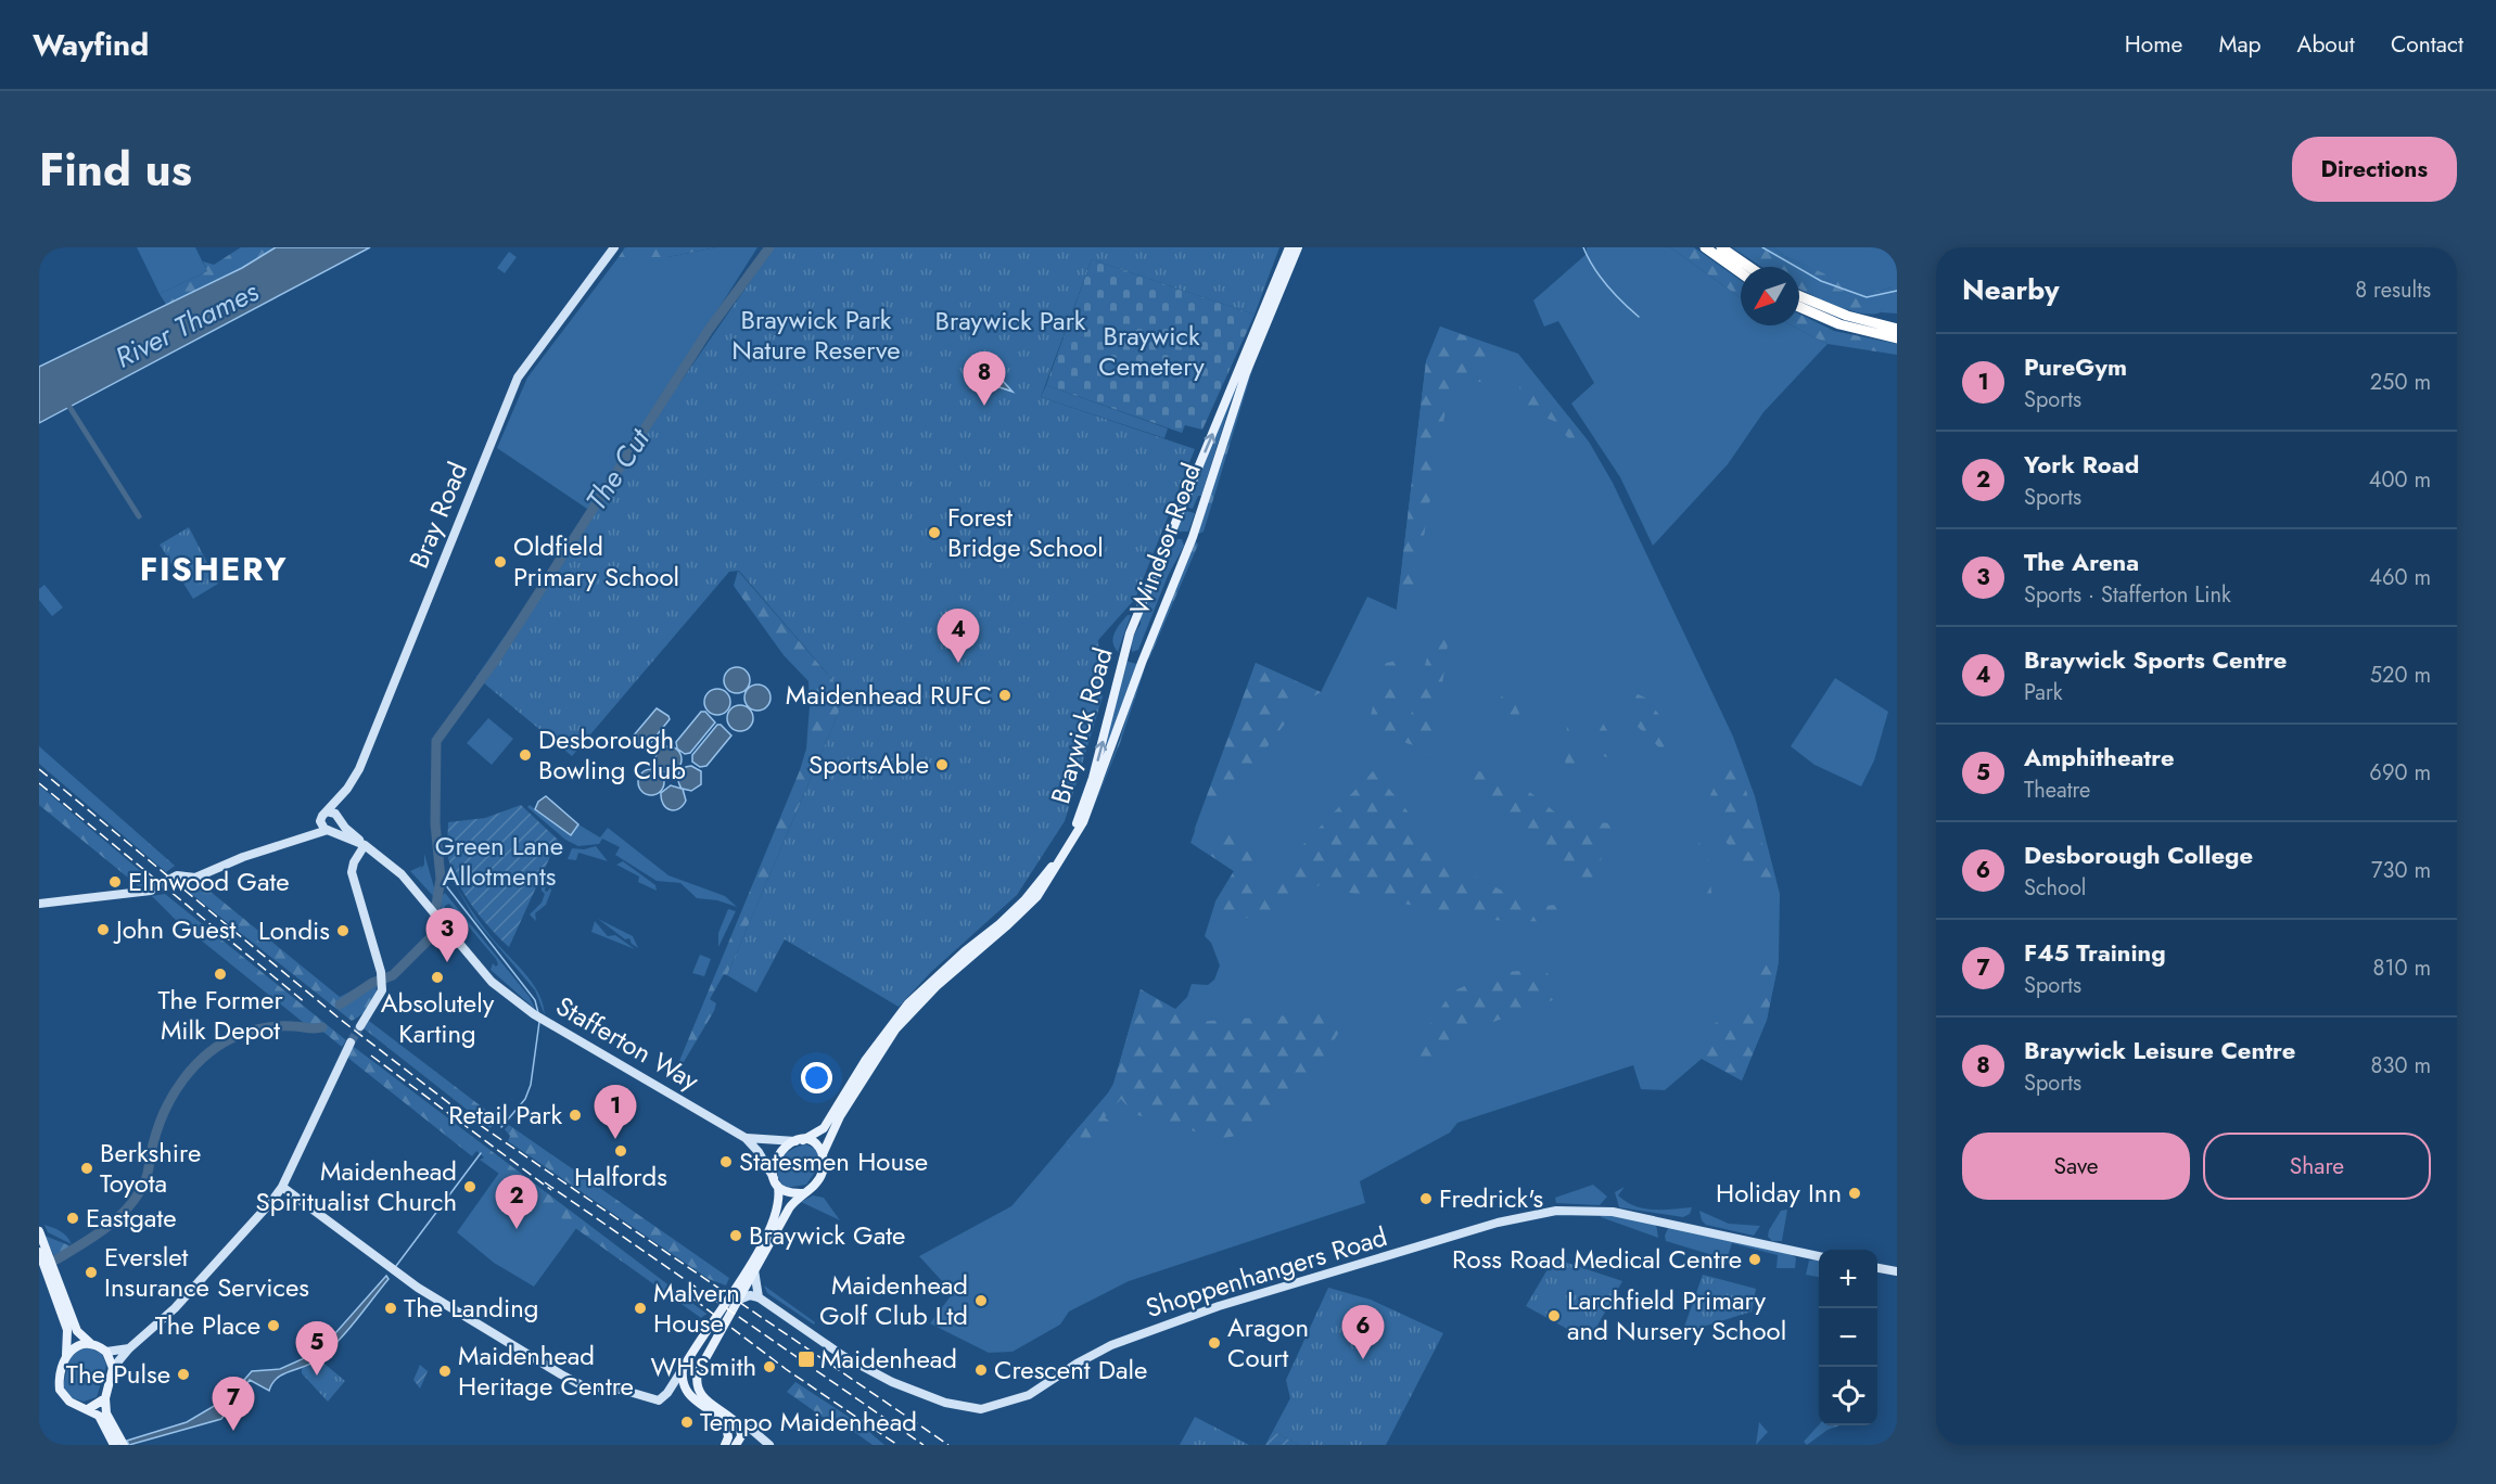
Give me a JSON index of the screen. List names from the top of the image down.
{
  "streets": {
    "main road": ["Windsor Road", "Braywick Road"],
    "street": ["Bray Road", "Stafferton Way", "Shoppenhangers Road"]
  },
  "crossings": [
    ["Windsor Road", "Braywick Road"],
    ["Windsor Road", "Stafferton Way"],
    ["Braywick Road", "Stafferton Way"]
  ],
  "one_way": ["Braywick Road"],
  "districts": ["FISHERY"],
  "water": ["River Thames", "The Cut"],
  "parks": [
    "Braywick Park Nature Reserve",
    "Braywick Park",
    "Braywick Cemetery",
    "Green Lane Allotments"
  ],
  "places": {
    "other": [
      "Forest Bridge School",
      "Oldfield Primary School",
      "Maidenhead RUFC",
      "Desborough Bowling Club",
      "SportsAble",
      "Elmwood Gate",
      "John Guest",
      "Londis",
      "The Former Milk Depot",
      "Absolutely Karting",
      "Retail Park",
      "Halfords",
      "Statesmen House",
      "Berkshire Toyota",
      "Maidenhead Spiritualist Church",
      "Holiday Inn",
      "Fredrick's",
      "Eastgate",
      "Braywick Gate",
      "Ross Road Medical Centre",
      "Everslet Insurance Services",
      "Maidenhead Golf Club Ltd",
      "The Landing",
      "Malvern House",
      "Larchfield Primary and Nursery School",
      "The Place",
      "Aragon Court",
      "WHSmith",
      "Crescent Dale",
      "Maidenhead Heritage Centre",
      "The Pulse",
      "Tempo Maidenhead"
    ],
    "transit": ["Maidenhead"]
  },
  "north": "bottom left",
  "page": {
    "header": "Wayfind",
    "nav": [
      "Home",
      "Map",
      "About",
      "Contact"
    ],
    "title": "Find us",
    "buttons": [
      "Directions",
      ["Save", "Share"]
    ],
    "heading": ["Nearby", "8 results"],
    "list": [
      {
        "mark": "1",
        "name": "PureGym",
        "note": "Sports",
        "value": "250 m"
      },
      {
        "mark": "2",
        "name": "York Road",
        "note": "Sports",
        "value": "400 m"
      },
      {
        "mark": "3",
        "name": "The Arena",
        "note": "Sports · Stafferton Link",
        "value": "460 m"
      },
      {
        "mark": "4",
        "name": "Braywick Sports Centre",
        "note": "Park",
        "value": "520 m"
      },
      {
        "mark": "5",
        "name": "Amphitheatre",
        "note": "Theatre",
        "value": "690 m"
      },
      {
        "mark": "6",
        "name": "Desborough College",
        "note": "School",
        "value": "730 m"
      },
      {
        "mark": "7",
        "name": "F45 Training",
        "note": "Sports",
        "value": "810 m"
      },
      {
        "mark": "8",
        "name": "Braywick Leisure Centre",
        "note": "Sports",
        "value": "830 m"
      }
    ],
    "pins": [
      "8",
      "4",
      "3",
      "1",
      "2",
      "6",
      "5",
      "7"
    ],
    "map_buttons": ["+", "−"]
  }
}
